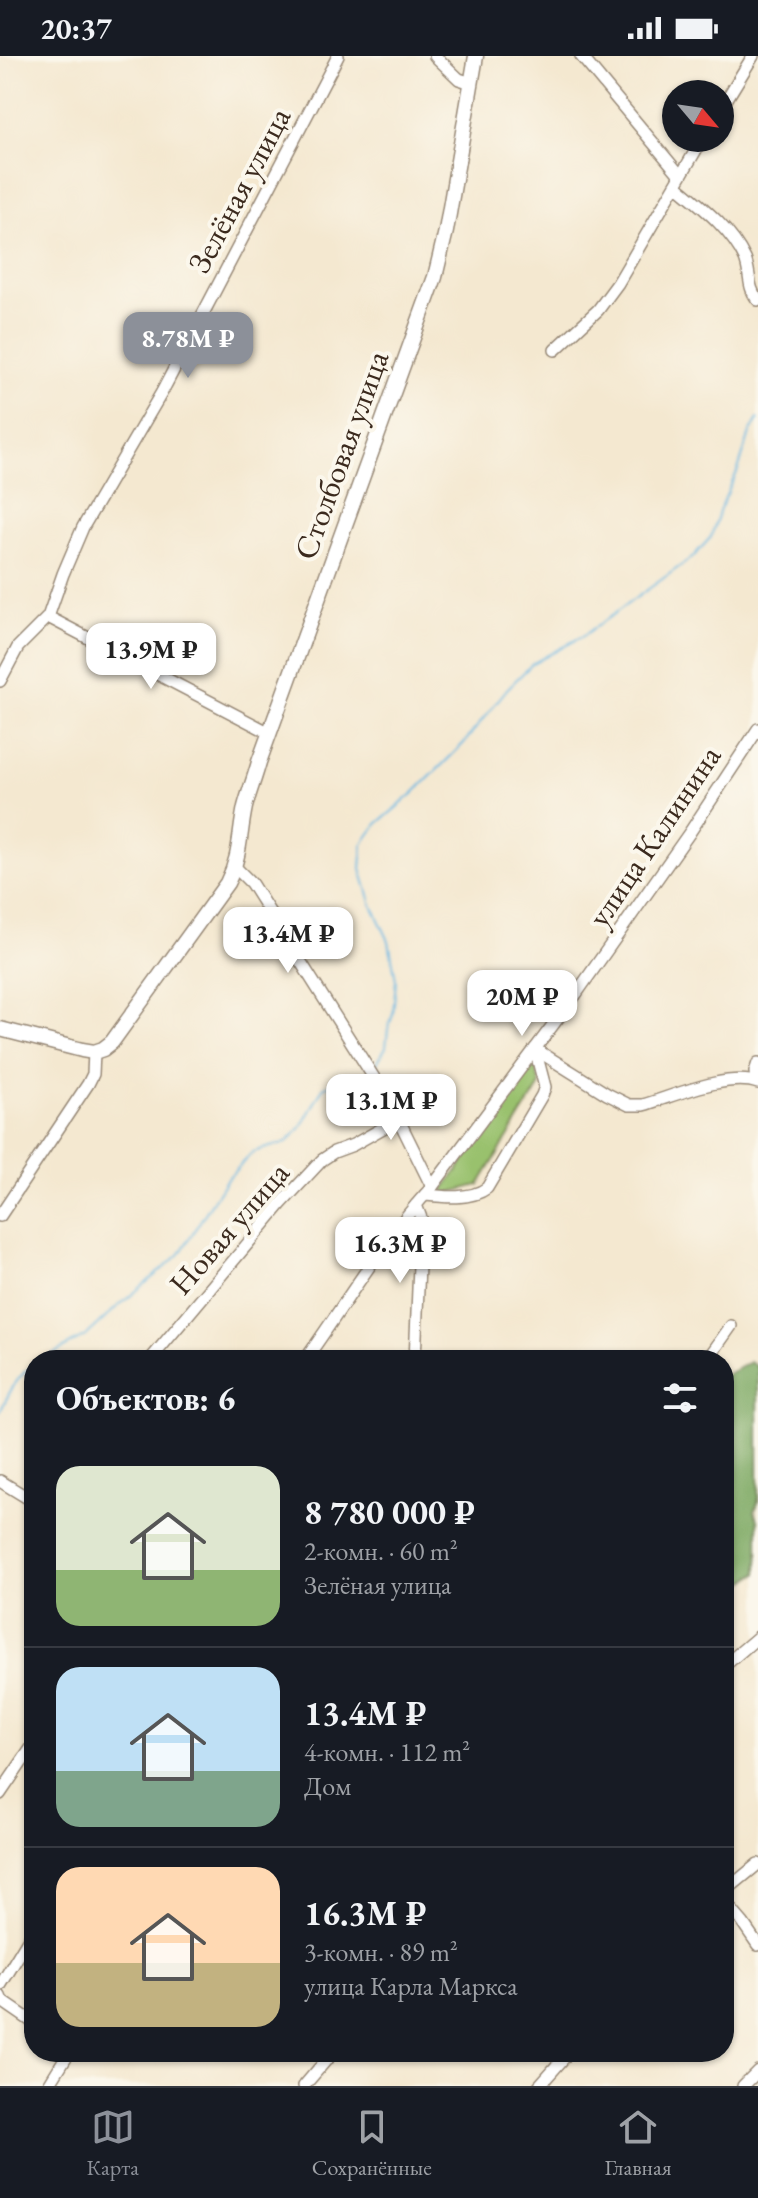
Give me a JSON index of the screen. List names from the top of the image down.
{
  "streets": {
    "main road": ["Столбовая улица"],
    "street": ["Зелёная улица", "улица Калинина", "Новая улица"]
  },
  "north": "bottom right",
  "page": {
    "status": "20:37",
    "price": [
      "8.78M ₽",
      "13.9M ₽",
      "13.4M ₽",
      "20M ₽",
      "13.1M ₽",
      "16.3M ₽"
    ],
    "heading": "Объектов: 6",
    "list": [
      {
        "name": "8 780 000 ₽",
        "note": "2-комн. · 60 m² · Зелёная улица"
      },
      {
        "name": "13.4M ₽",
        "note": "4-комн. · 112 m² · Дом"
      },
      {
        "name": "16.3M ₽",
        "note": "3-комн. · 89 m² · улица Карла Маркса"
      }
    ],
    "tabs": ["Карта", "Сохранённые", "Главная"]
  }
}
